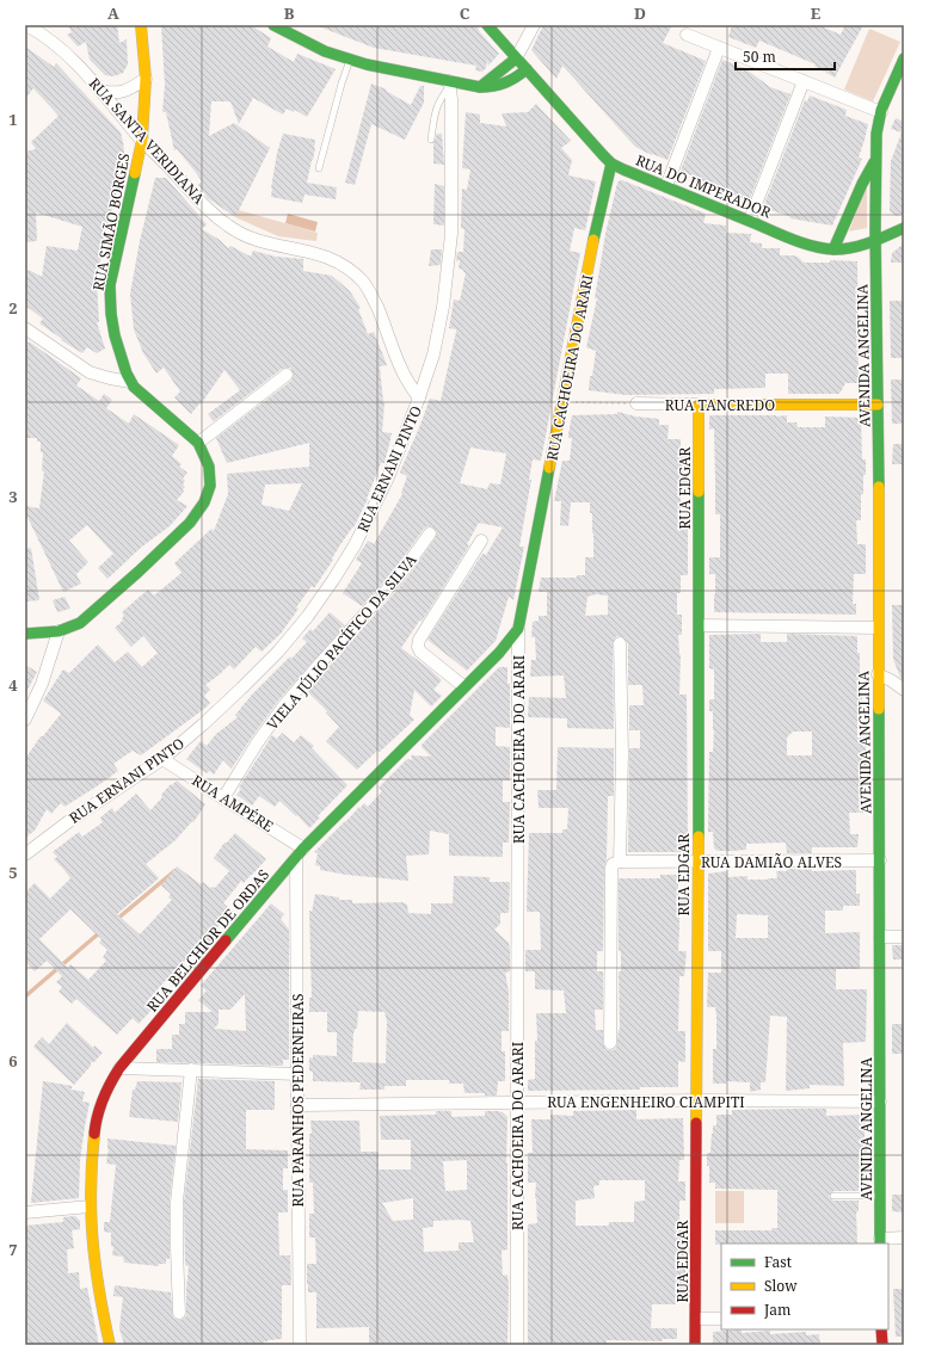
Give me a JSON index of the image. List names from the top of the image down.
{
  "streets": {
    "street": [
      "RUA SANTA VERIDIANA",
      "RUA DO IMPERADOR",
      "RUA SIMÃO BORGES",
      "AVENIDA ANGELINA",
      "RUA CACHOEIRA DO ARARI",
      "RUA TANCREDO",
      "RUA ERNANI PINTO",
      "RUA EDGAR",
      "VIELA JÚLIO PACÍFICO DA SILVA",
      "RUA AMPÉRE",
      "RUA DAMIÃO ALVES",
      "RUA BELCHIOR DE ORDAS",
      "RUA PARANHOS PEDERNEIRAS",
      "RUA ENGENHEIRO CIAMPITI"
    ]
  },
  "crossings": [
    ["RUA SANTA VERIDIANA", "RUA SIMÃO BORGES"],
    ["RUA SANTA VERIDIANA", "RUA ERNANI PINTO"],
    ["RUA DO IMPERADOR", "AVENIDA ANGELINA"],
    ["RUA DO IMPERADOR", "RUA CACHOEIRA DO ARARI"],
    ["AVENIDA ANGELINA", "RUA TANCREDO"],
    ["AVENIDA ANGELINA", "RUA DAMIÃO ALVES"],
    ["AVENIDA ANGELINA", "RUA ENGENHEIRO CIAMPITI"],
    ["RUA CACHOEIRA DO ARARI", "RUA BELCHIOR DE ORDAS"],
    ["RUA CACHOEIRA DO ARARI", "RUA ENGENHEIRO CIAMPITI"],
    ["RUA TANCREDO", "RUA EDGAR"],
    ["RUA ERNANI PINTO", "RUA AMPÉRE"],
    ["RUA EDGAR", "RUA DAMIÃO ALVES"],
    ["RUA EDGAR", "RUA ENGENHEIRO CIAMPITI"],
    ["VIELA JÚLIO PACÍFICO DA SILVA", "RUA AMPÉRE"],
    ["RUA AMPÉRE", "RUA BELCHIOR DE ORDAS"],
    ["RUA AMPÉRE", "RUA PARANHOS PEDERNEIRAS"],
    ["RUA BELCHIOR DE ORDAS", "RUA PARANHOS PEDERNEIRAS"],
    ["RUA PARANHOS PEDERNEIRAS", "RUA ENGENHEIRO CIAMPITI"]
  ],
  "legend": ["Fast", "Slow", "Jam"],
  "scale_bar": "50 m",
  "grid": {
    "columns": [
      "A",
      "B",
      "C",
      "D",
      "E"
    ],
    "rows": [
      "1",
      "2",
      "3",
      "4",
      "5",
      "6",
      "7"
    ]
  }
}
